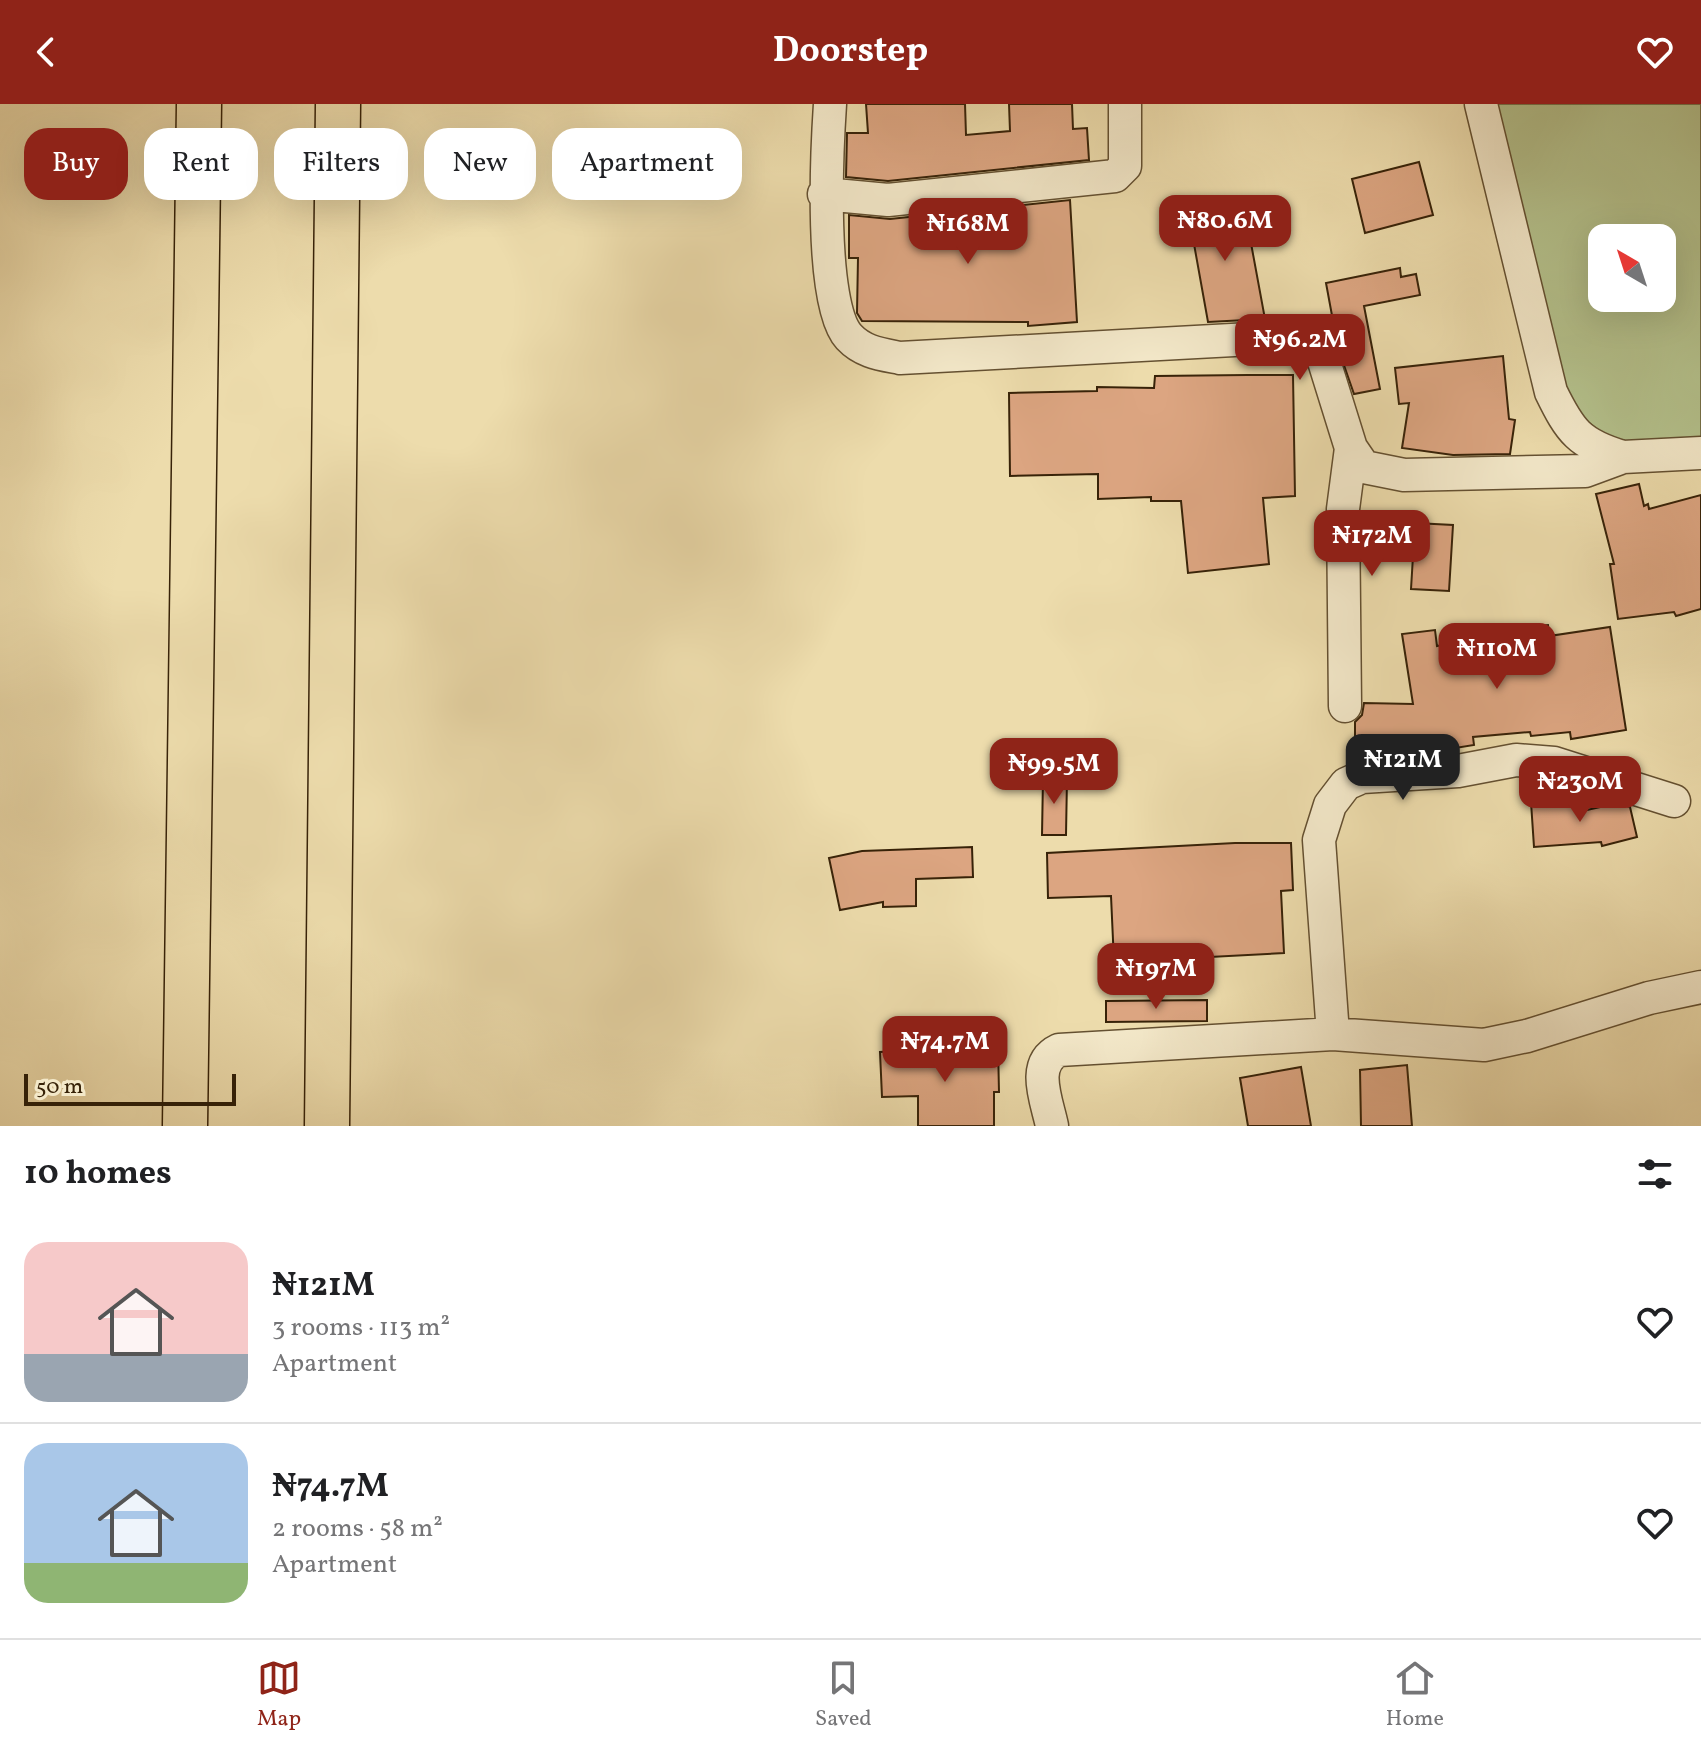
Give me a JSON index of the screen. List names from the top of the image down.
{
  "scale_bar": "50 m",
  "north": "top left",
  "page": {
    "header": "Doorstep",
    "chip": [
      "Buy",
      "Rent",
      "Filters",
      "New",
      "Apartment"
    ],
    "price": [
      "₦80.6M",
      "₦168M",
      "₦96.2M",
      "₦172M",
      "₦110M",
      "₦121M",
      "₦99.5M",
      "₦230M",
      "₦197M",
      "₦74.7M"
    ],
    "scale": "50 m",
    "heading": "10 homes",
    "list": [
      {
        "name": "₦121M",
        "note": "3 rooms · 113 m² · Apartment"
      },
      {
        "name": "₦74.7M",
        "note": "2 rooms · 58 m² · Apartment"
      }
    ],
    "tabs": ["Map", "Saved", "Home"]
  }
}
